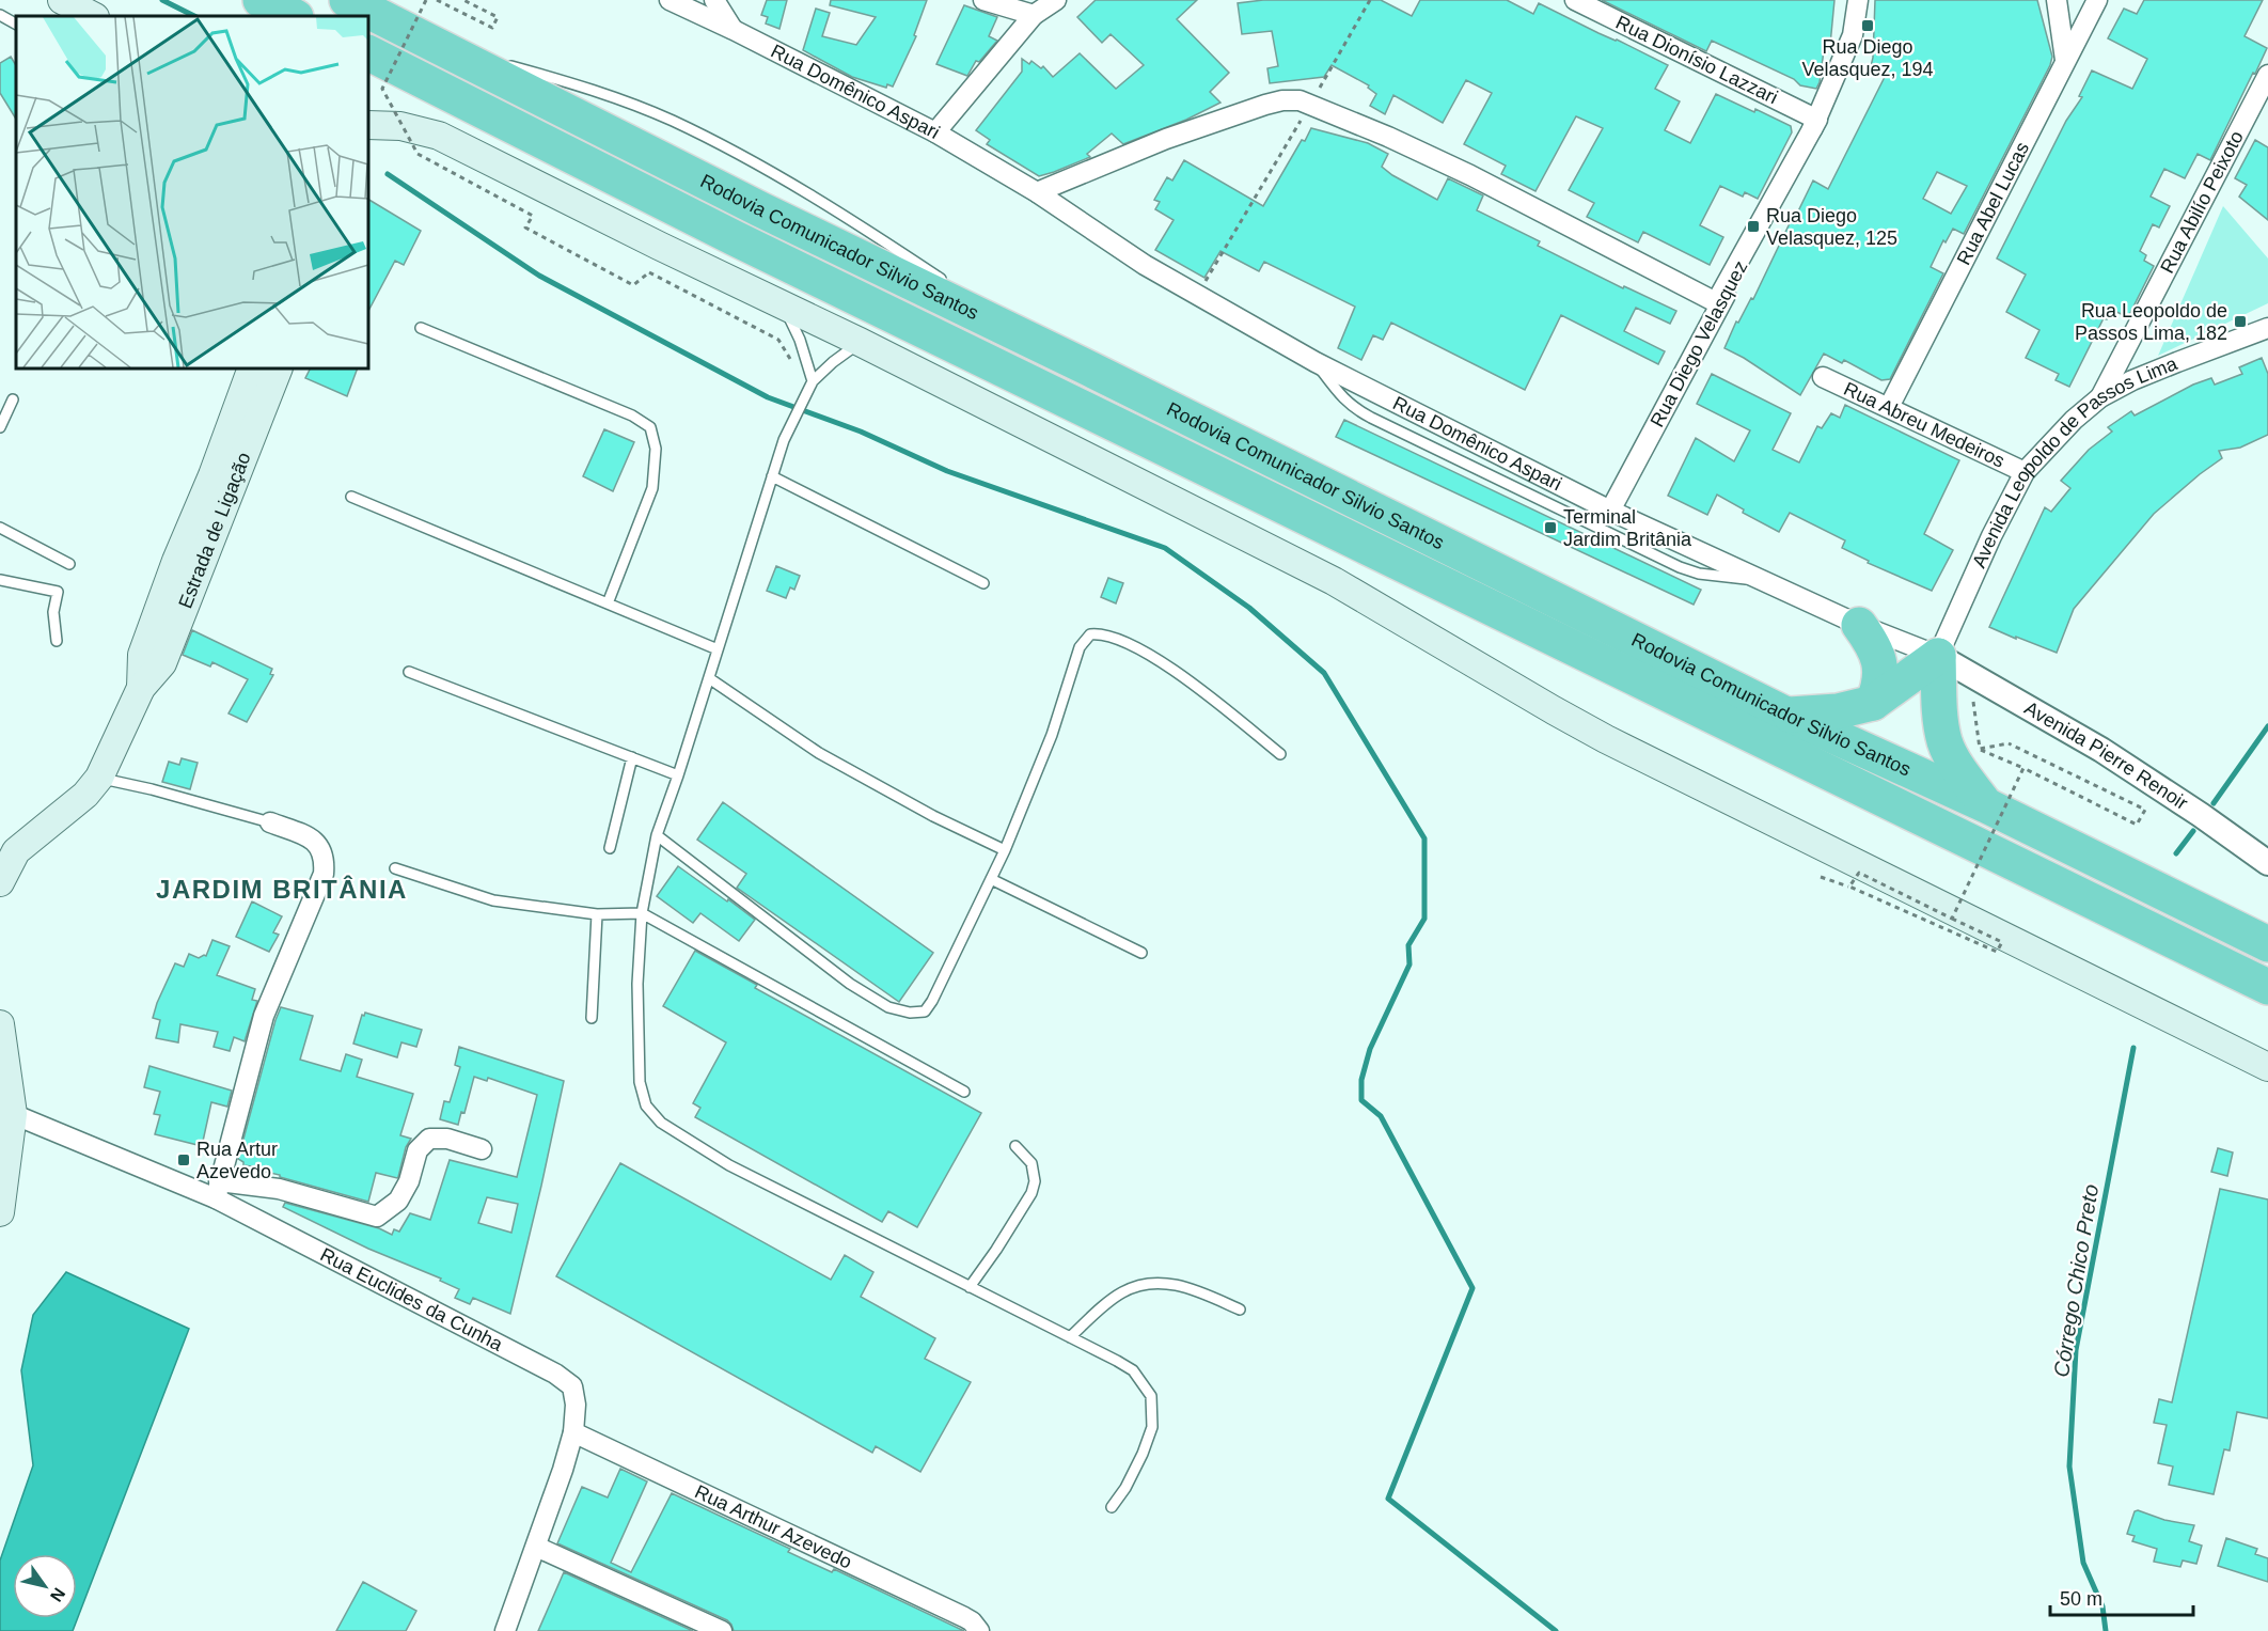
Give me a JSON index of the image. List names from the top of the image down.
{
  "streets": {
    "highway": ["Rodovia Comunicador Silvio Santos"],
    "main road": ["Estrada de Ligação"],
    "street": [
      "Rua Dionísio Lazzari",
      "Rua Domênico Aspari",
      "Rua Abilío Peixoto",
      "Rua Abel Lucas",
      "Rua Diego Velasquez",
      "Rua Abreu Medeiros",
      "Avenida Leopoldo de Passos Lima",
      "Avenida Pierre Renoir",
      "Rua Euclides da Cunha",
      "Rua Arthur Azevedo"
    ]
  },
  "crossings": [
    ["Rua Dionísio Lazzari", "Rua Diego Velasquez"],
    ["Rua Domênico Aspari", "Rua Diego Velasquez"],
    ["Rua Domênico Aspari", "Avenida Leopoldo de Passos Lima"],
    ["Rua Domênico Aspari", "Avenida Pierre Renoir"],
    ["Rua Abilío Peixoto", "Avenida Leopoldo de Passos Lima"],
    ["Rua Abel Lucas", "Rua Abreu Medeiros"],
    ["Rua Abreu Medeiros", "Avenida Leopoldo de Passos Lima"],
    ["Avenida Leopoldo de Passos Lima", "Avenida Pierre Renoir"],
    ["Rua Euclides da Cunha", "Rua Arthur Azevedo"]
  ],
  "districts": ["JARDIM BRITÂNIA"],
  "water": ["Córrego Chico Preto"],
  "places": {
    "transit": [
      "Rua Diego Velasquez, 194",
      "Rua Diego Velasquez, 125",
      "Rua Leopoldo de Passos Lima, 182",
      "Terminal Jardim Britânia",
      "Rua Artur Azevedo"
    ]
  },
  "scale_bar": "50 m",
  "north": "bottom right"
}
